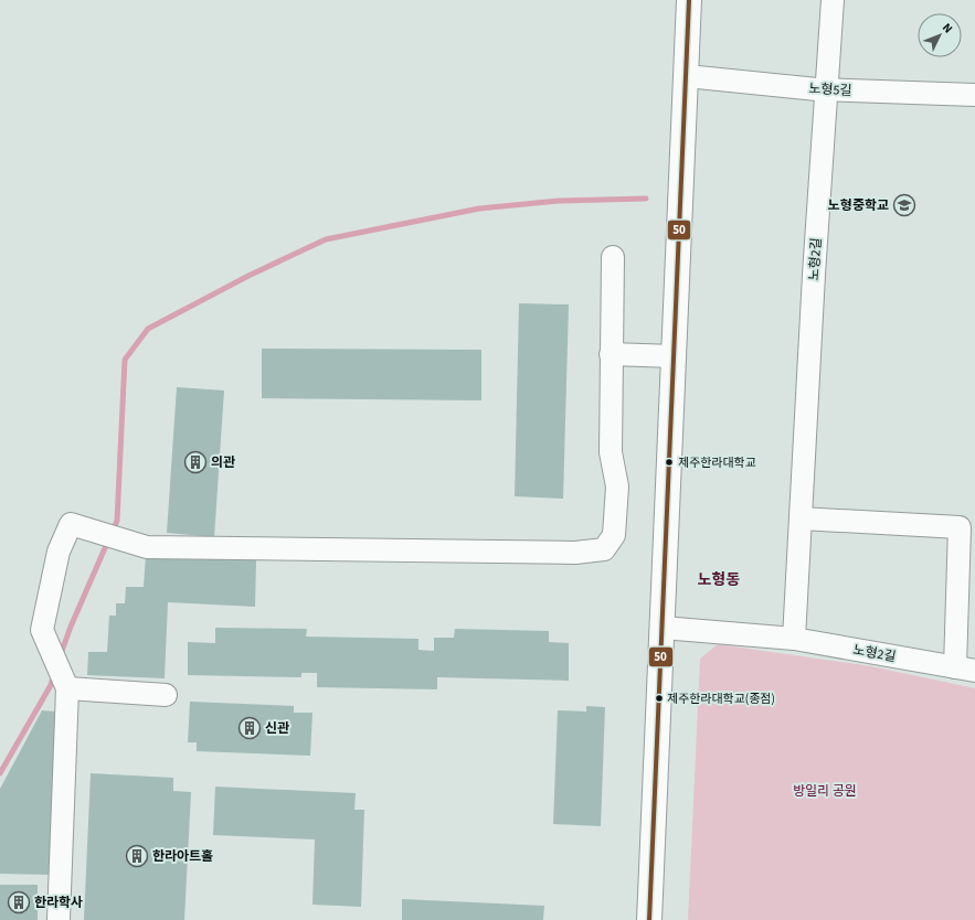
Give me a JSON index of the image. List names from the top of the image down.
{
  "streets": {
    "street": ["노형5길", "노형2길"]
  },
  "crossings": [
    ["노형5길", "노형2길"]
  ],
  "districts": ["노형동"],
  "parks": ["방일리 공원"],
  "places": {
    "school or university": ["노형중학교"],
    "building": [
      "의관",
      "신관",
      "한라아트홀",
      "한라학사"
    ],
    "other": ["제주한라대학교", "제주한라대학교(종점)"]
  },
  "lines": ["transit line 50"],
  "north": "top right"
}
